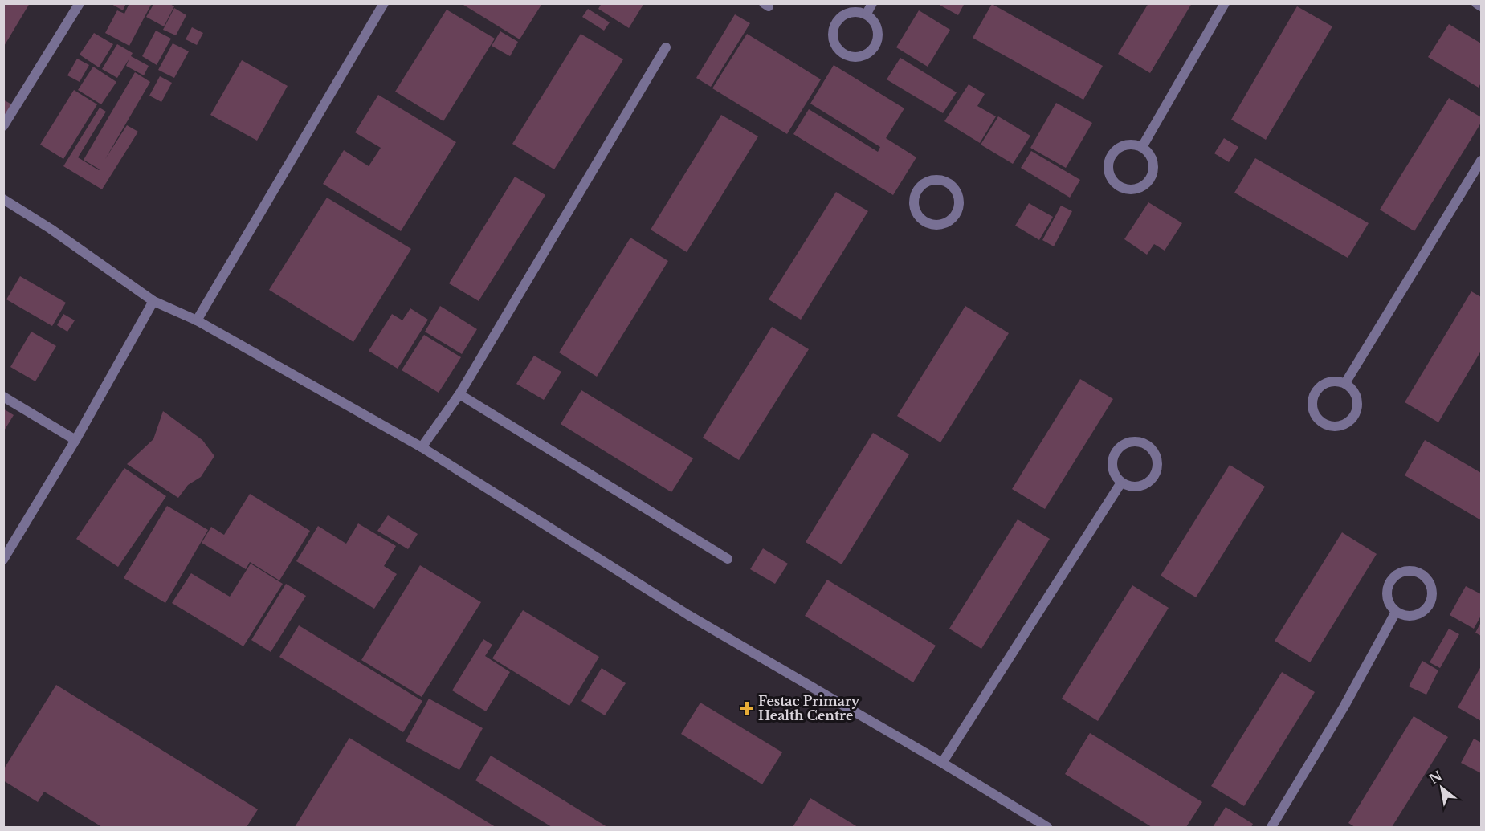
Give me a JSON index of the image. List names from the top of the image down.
{
  "places": {
    "health": ["Festac Primary Health Centre"]
  },
  "north": "top left"
}
